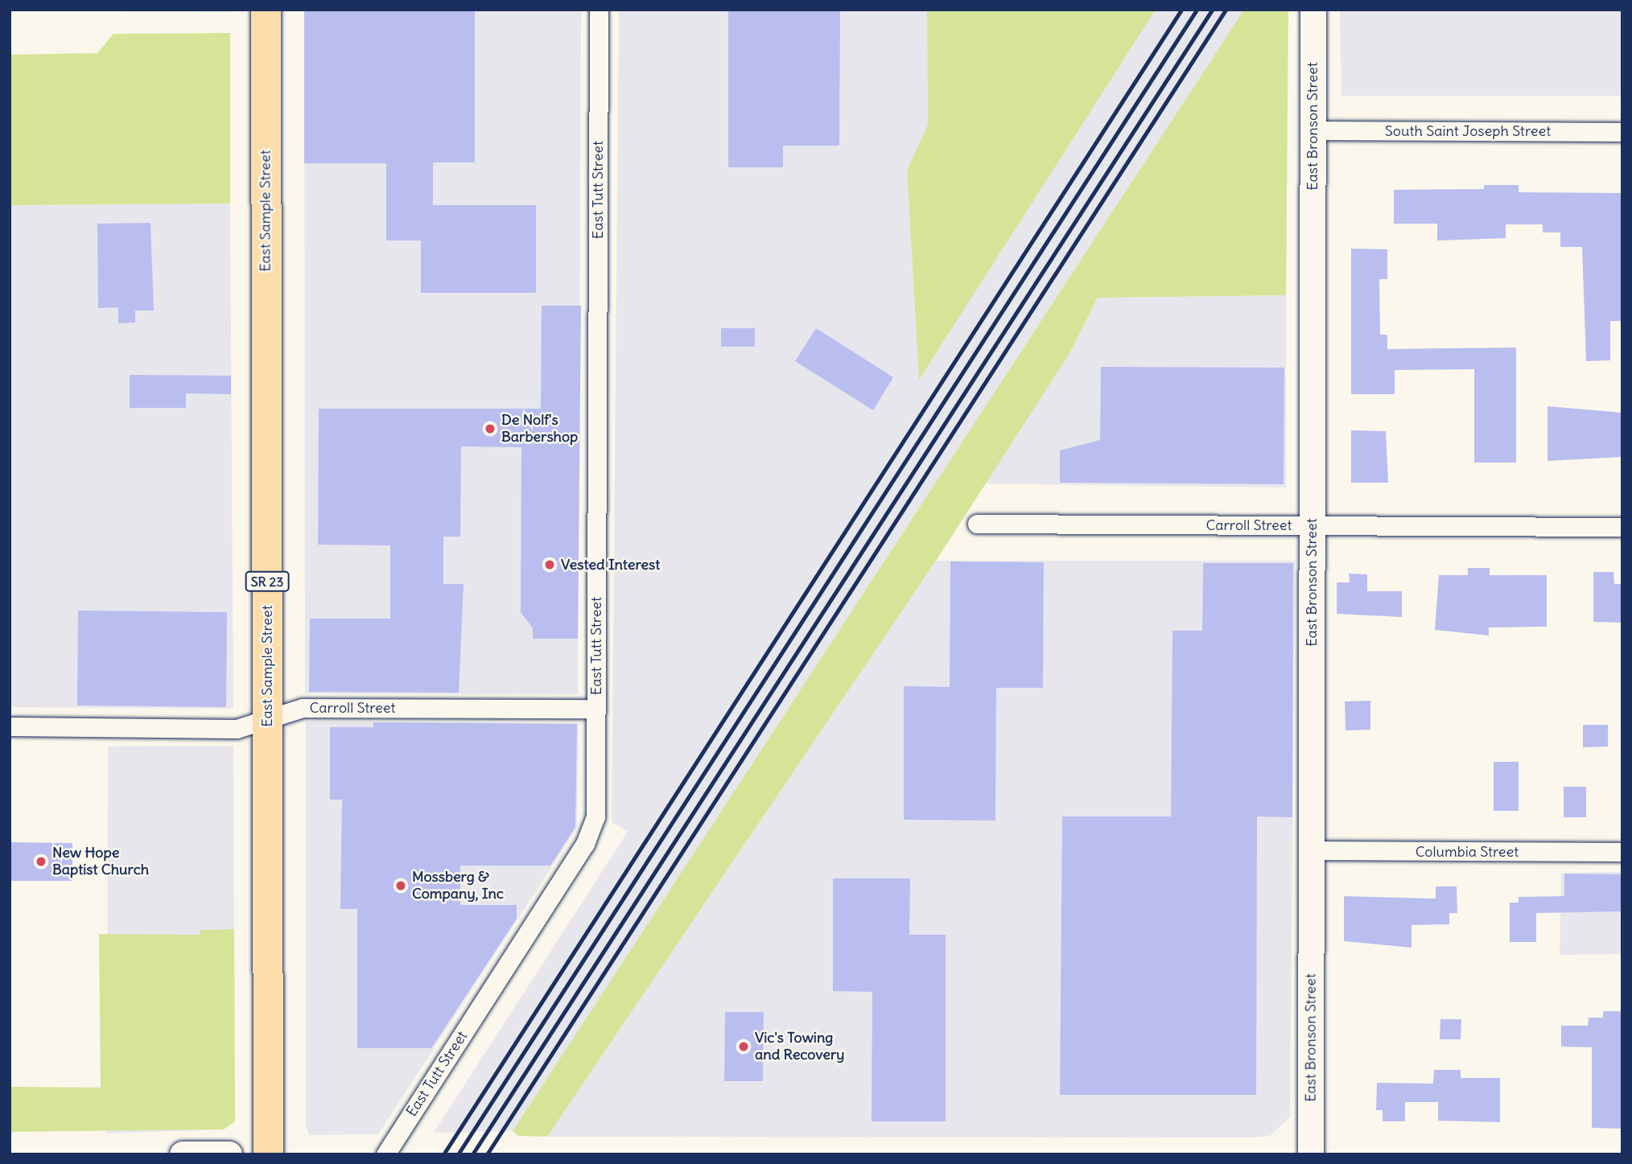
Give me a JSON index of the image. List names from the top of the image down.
{
  "streets": {
    "main road": ["East Sample Street", "SR 23"],
    "street": [
      "East Bronson Street",
      "South Saint Joseph Street",
      "East Tutt Street",
      "Carroll Street",
      "Columbia Street"
    ]
  },
  "crossings": [
    ["East Bronson Street", "South Saint Joseph Street"],
    ["East Bronson Street", "Carroll Street"],
    ["East Bronson Street", "Columbia Street"],
    ["East Tutt Street", "Carroll Street"],
    ["East Sample Street", "Carroll Street"]
  ],
  "places": [
    "De Nolf's Barbershop",
    "Vested Interest",
    "New Hope Baptist Church",
    "Mossberg & Company, Inc",
    "Vic's Towing and Recovery"
  ]
}
